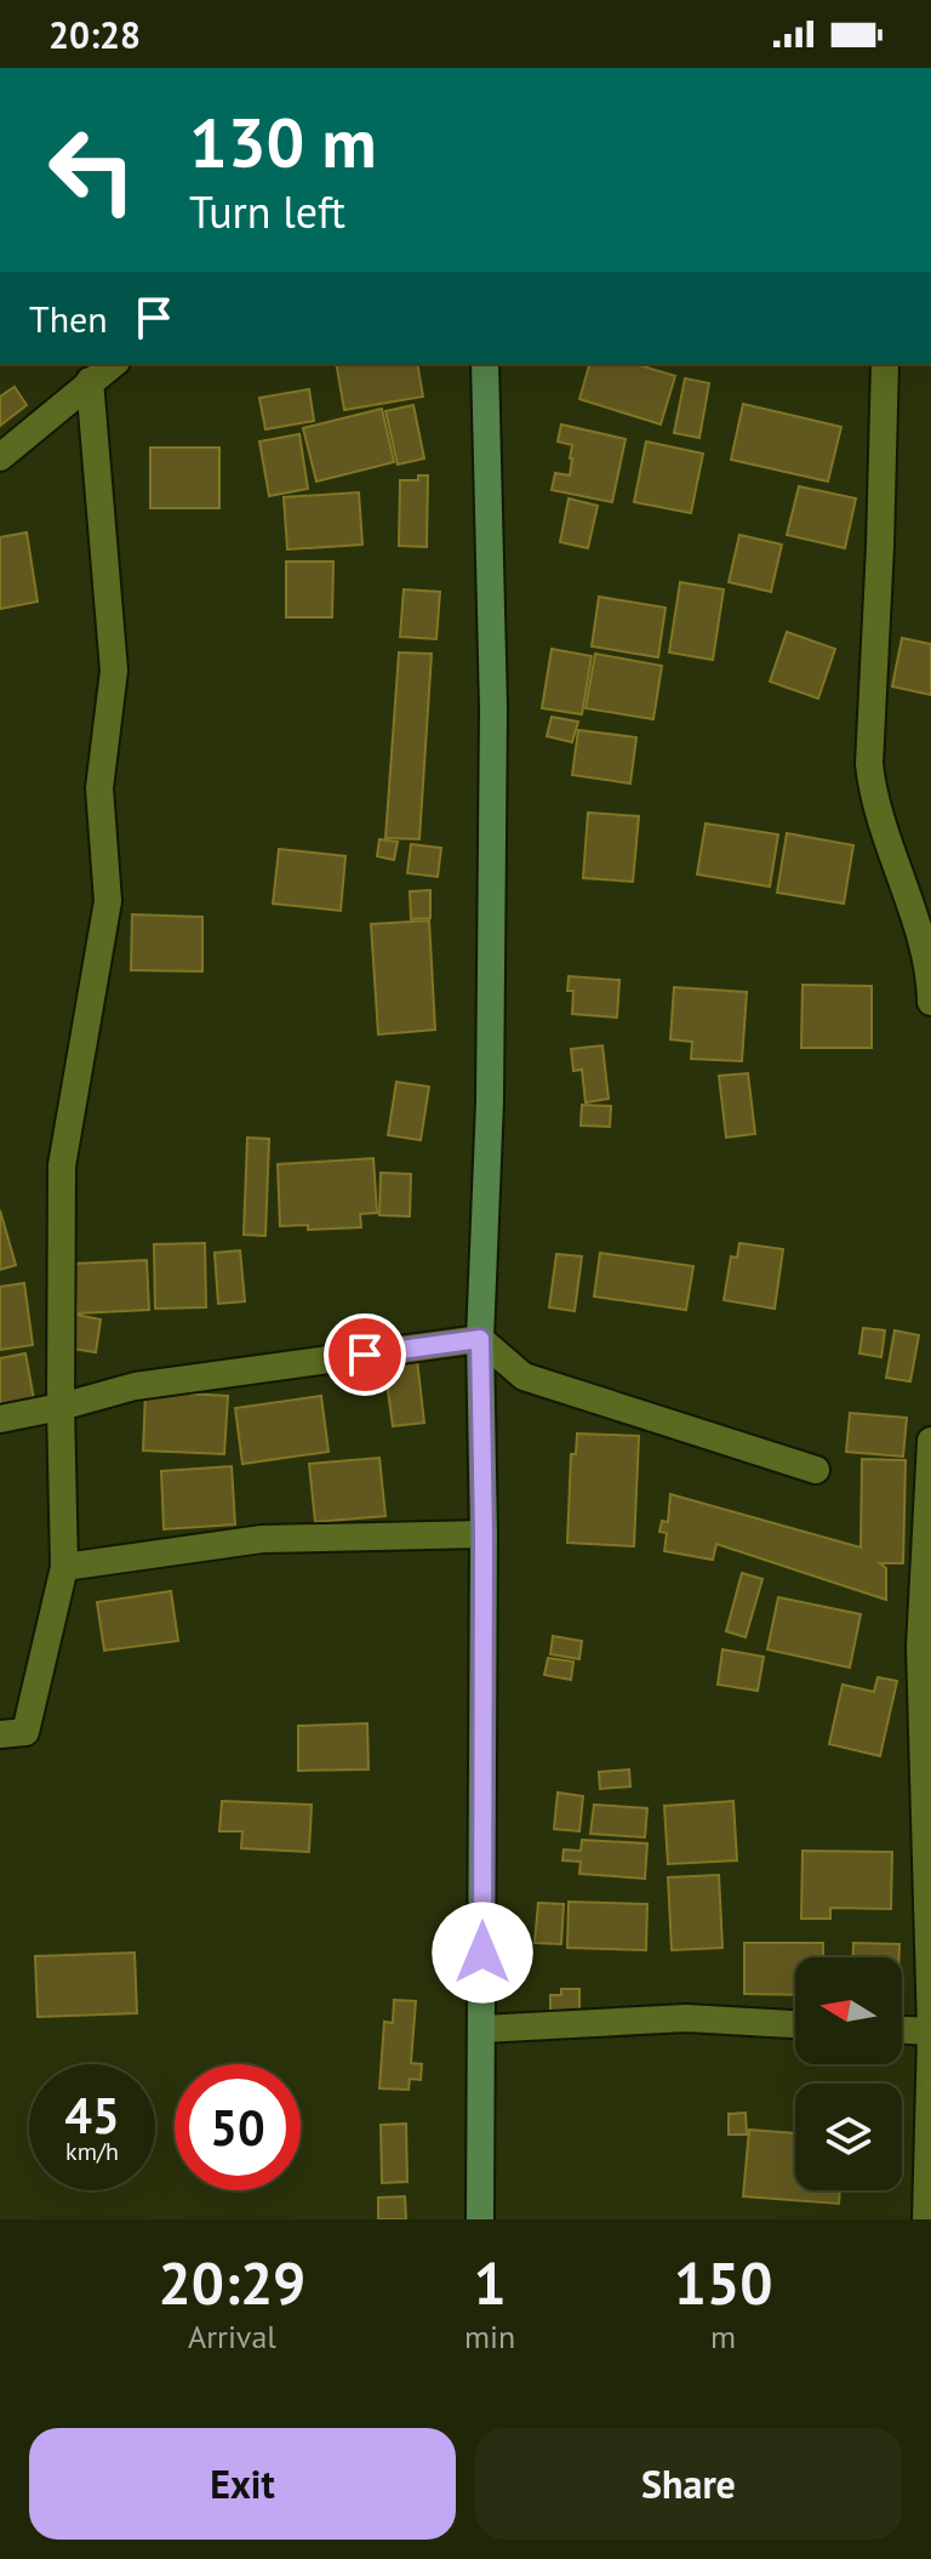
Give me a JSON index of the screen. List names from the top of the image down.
{
  "north": "left",
  "page": {
    "status": "20:28",
    "turn": ["130 m", "Turn left"],
    "then": "Then",
    "speed": "45 km/h",
    "limit": "50",
    "eta": [
      "20:29",
      "Arrival",
      "1",
      "min",
      "150",
      "m"
    ],
    "buttons": ["Exit", "Share"]
  }
}
